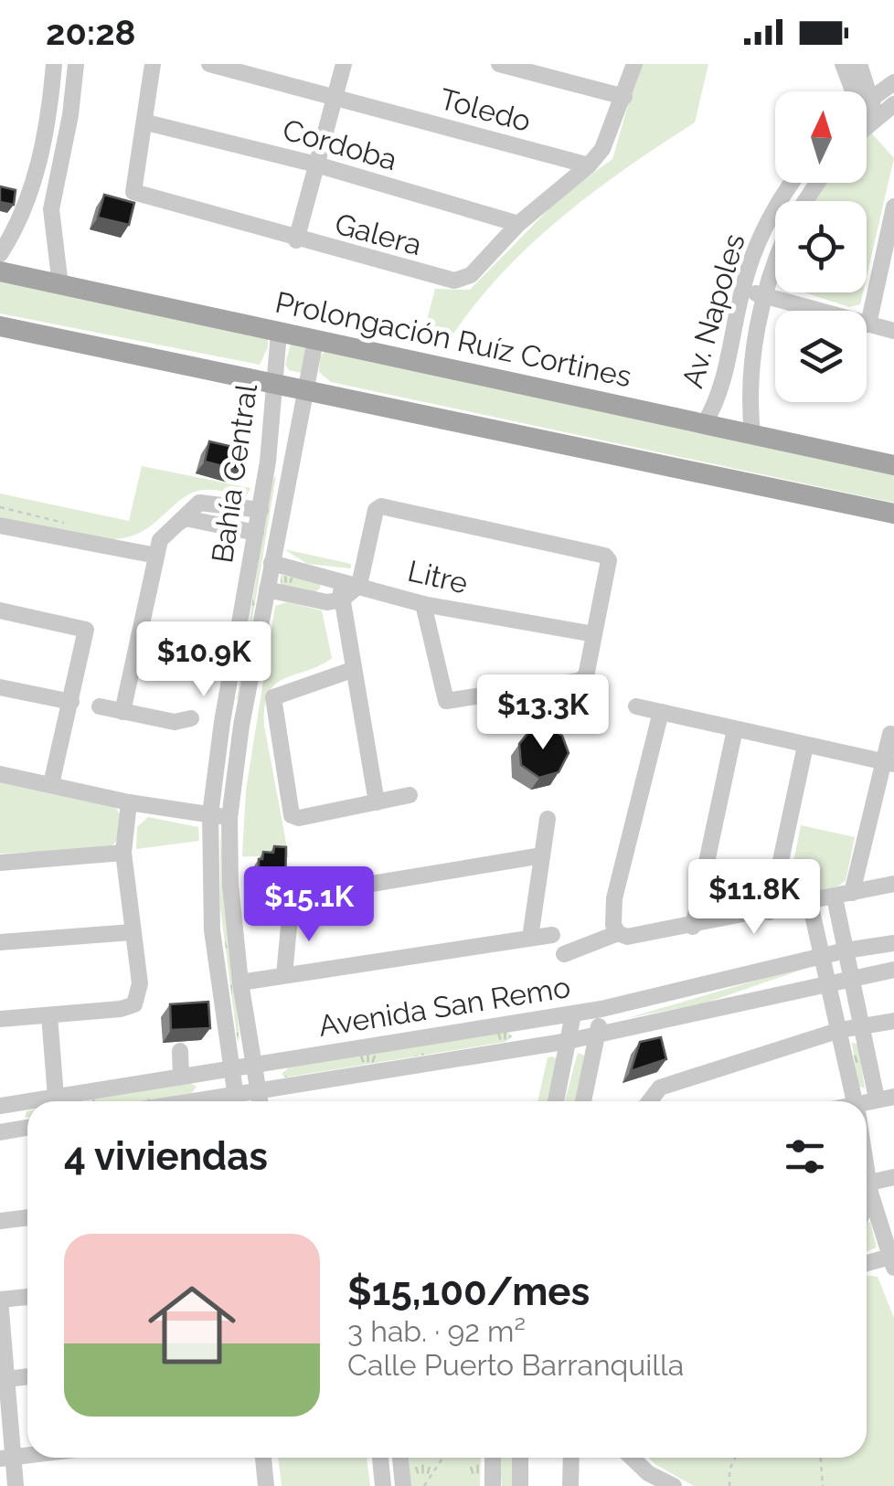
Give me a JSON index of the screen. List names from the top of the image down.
{
  "streets": {
    "main road": ["Prolongación Ruíz Cortines"],
    "street": [
      "Toledo",
      "Cordoba",
      "Galera",
      "Av. Napoles",
      "Bahía Central",
      "Litre",
      "Avenida San Remo"
    ]
  },
  "crossings": [
    ["Toledo", "Galera"],
    ["Cordoba", "Galera"],
    ["Av. Napoles", "Prolongación Ruíz Cortines"],
    ["Prolongación Ruíz Cortines", "Bahía Central"],
    ["Bahía Central", "Litre"],
    ["Bahía Central", "Avenida San Remo"]
  ],
  "north": "top",
  "page": {
    "status": "20:28",
    "price": [
      "$10.9K",
      "$13.3K",
      "$11.8K",
      "$15.1K"
    ],
    "heading": "4 viviendas",
    "list": [
      {
        "name": "$15,100/mes",
        "note": "3 hab. · 92 m² · Calle Puerto Barranquilla"
      }
    ]
  }
}
